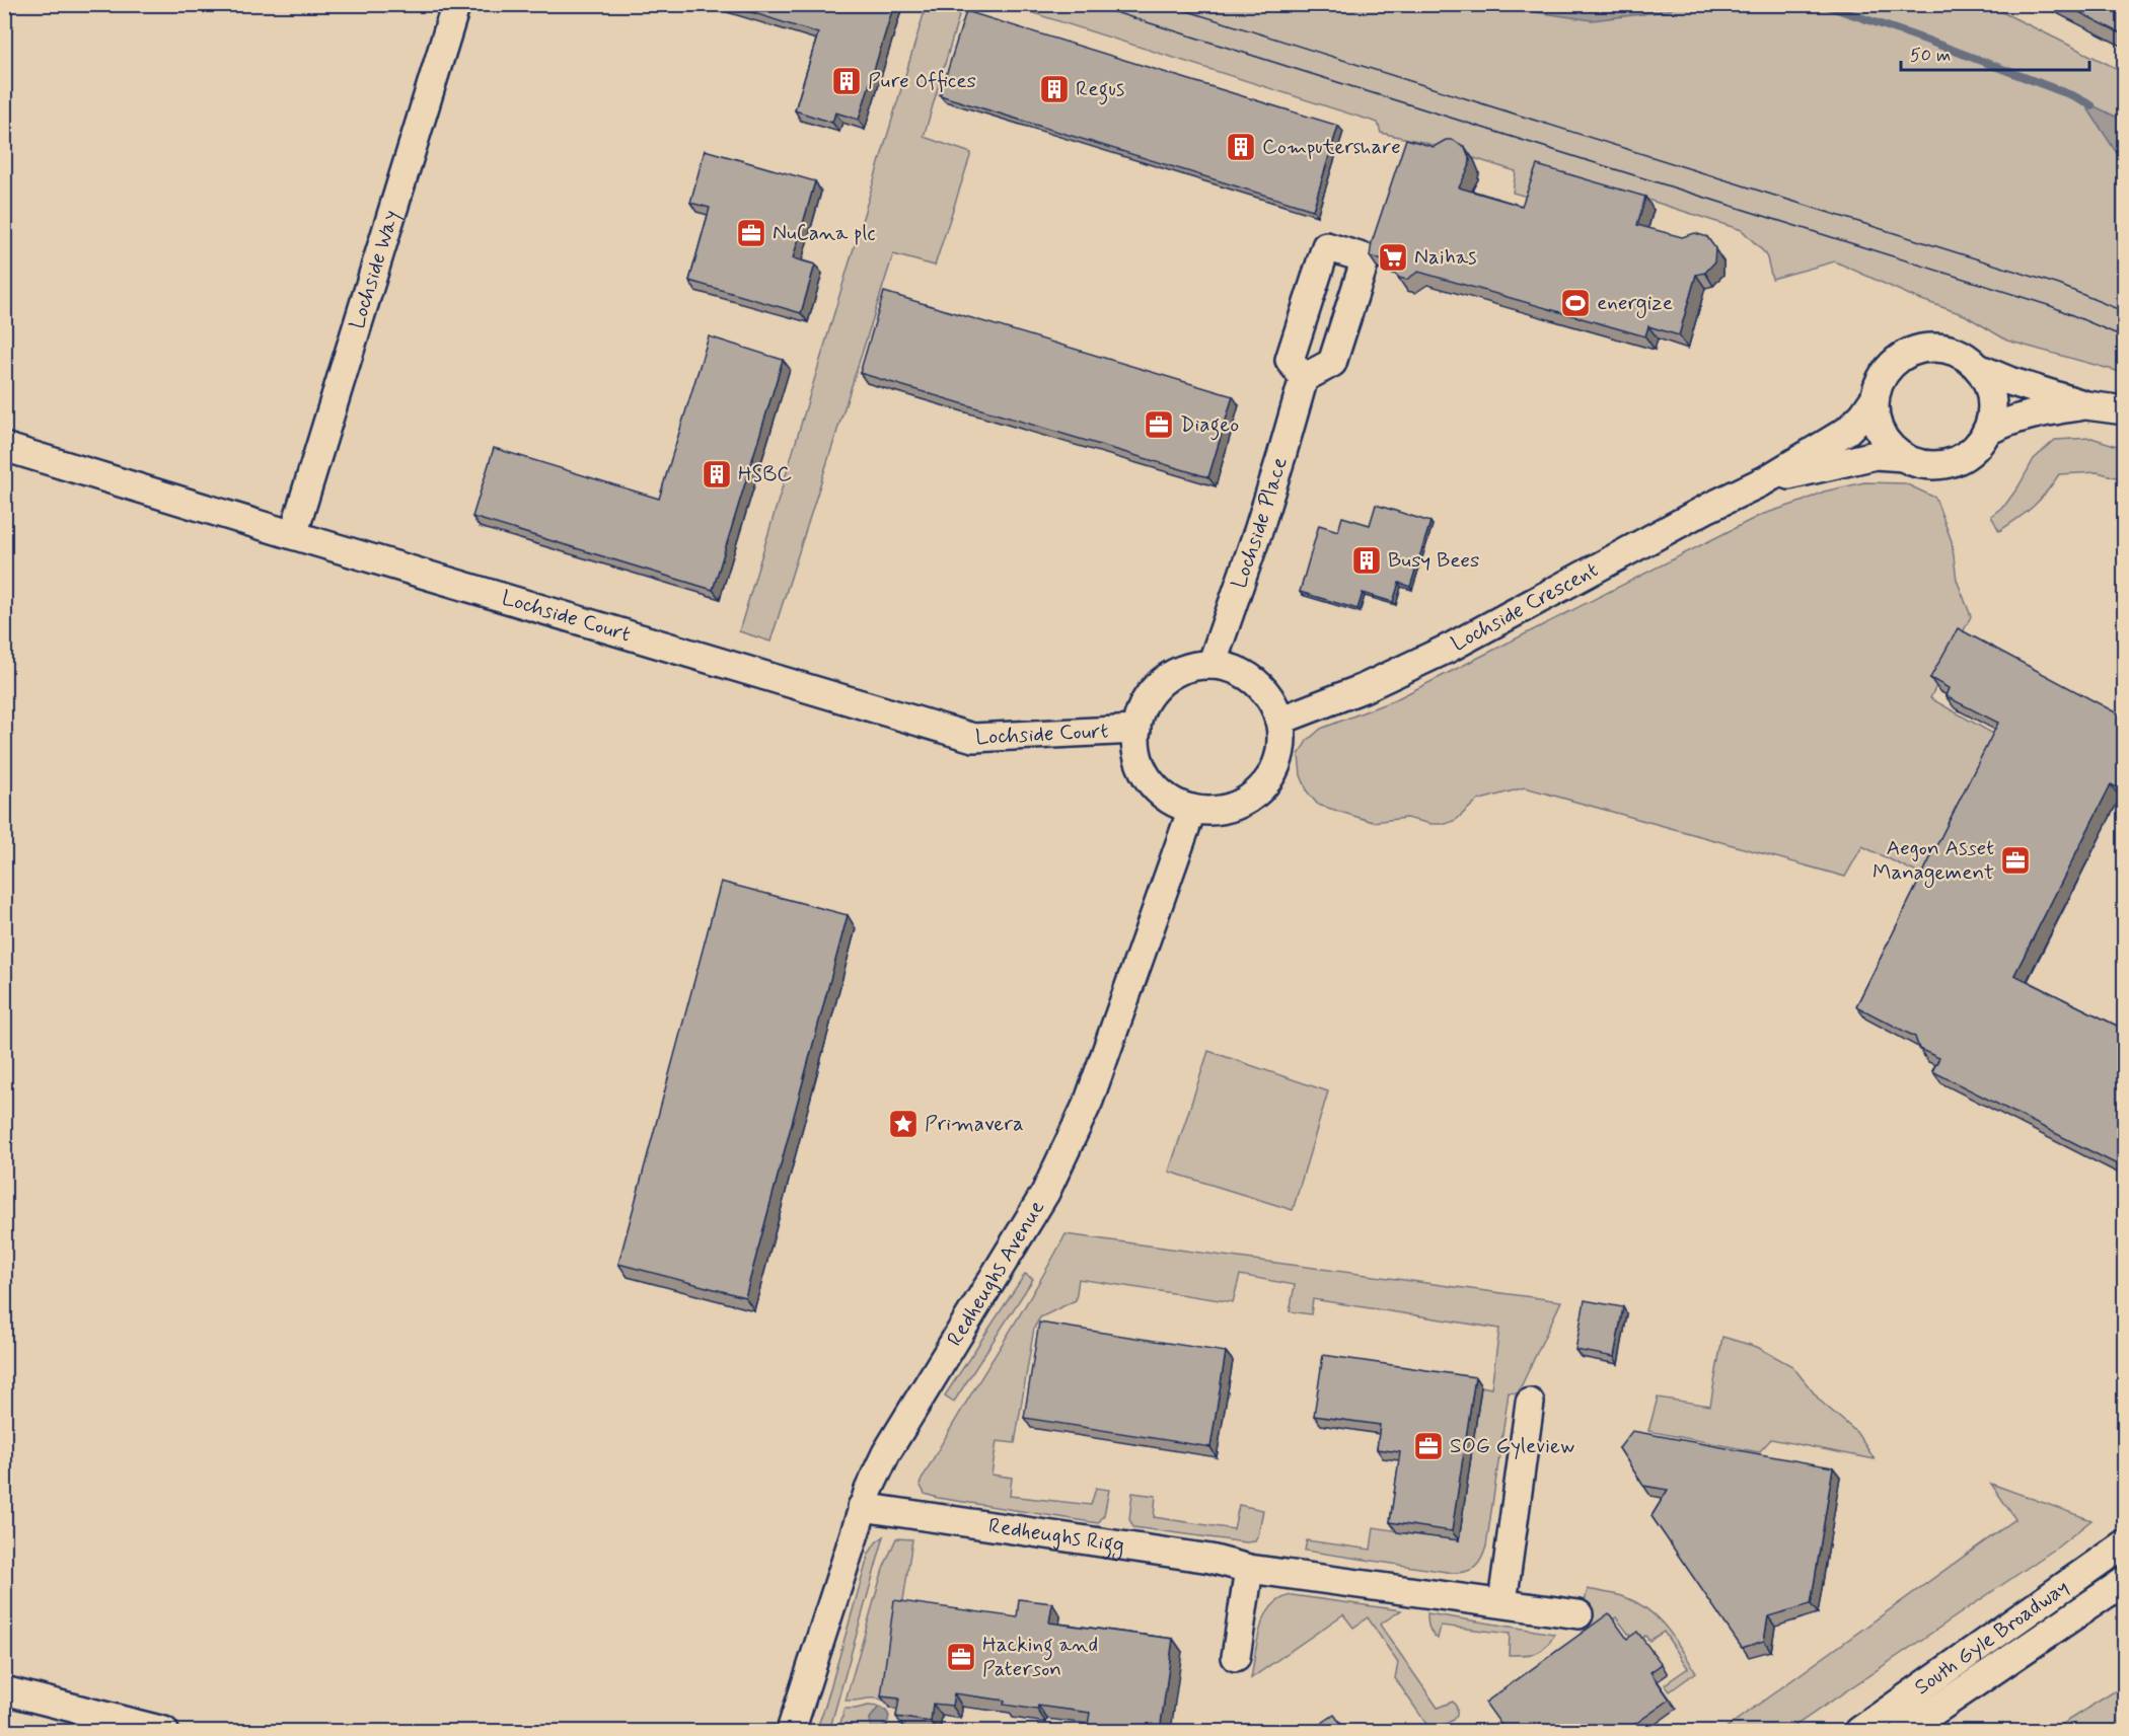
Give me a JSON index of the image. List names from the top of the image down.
{
  "streets": {
    "street": [
      "Lochside Way",
      "Lochside Place",
      "Lochside Crescent",
      "Lochside Court",
      "Redheughs Avenue",
      "Redheughs Rigg",
      "South Gyle Broadway"
    ]
  },
  "crossings": [
    ["Lochside Way", "Lochside Court"],
    ["Lochside Place", "Lochside Crescent"],
    ["Lochside Place", "Lochside Court"],
    ["Lochside Place", "Redheughs Avenue"],
    ["Lochside Crescent", "Lochside Court"],
    ["Lochside Crescent", "Redheughs Avenue"],
    ["Lochside Court", "Redheughs Avenue"],
    ["Redheughs Avenue", "Redheughs Rigg"]
  ],
  "places": {
    "building": [
      "Pure Offices",
      "Regus",
      "Computershare",
      "HSBC",
      "Busy Bees"
    ],
    "office": [
      "NuCana plc",
      "Diageo",
      "Aegon Asset Management",
      "SOG Gyleview",
      "Hacking and Paterson"
    ],
    "supermarket": ["Naihas"],
    "sports": ["energize"],
    "place": ["Primavera"]
  },
  "scale_bar": "50 m"
}
